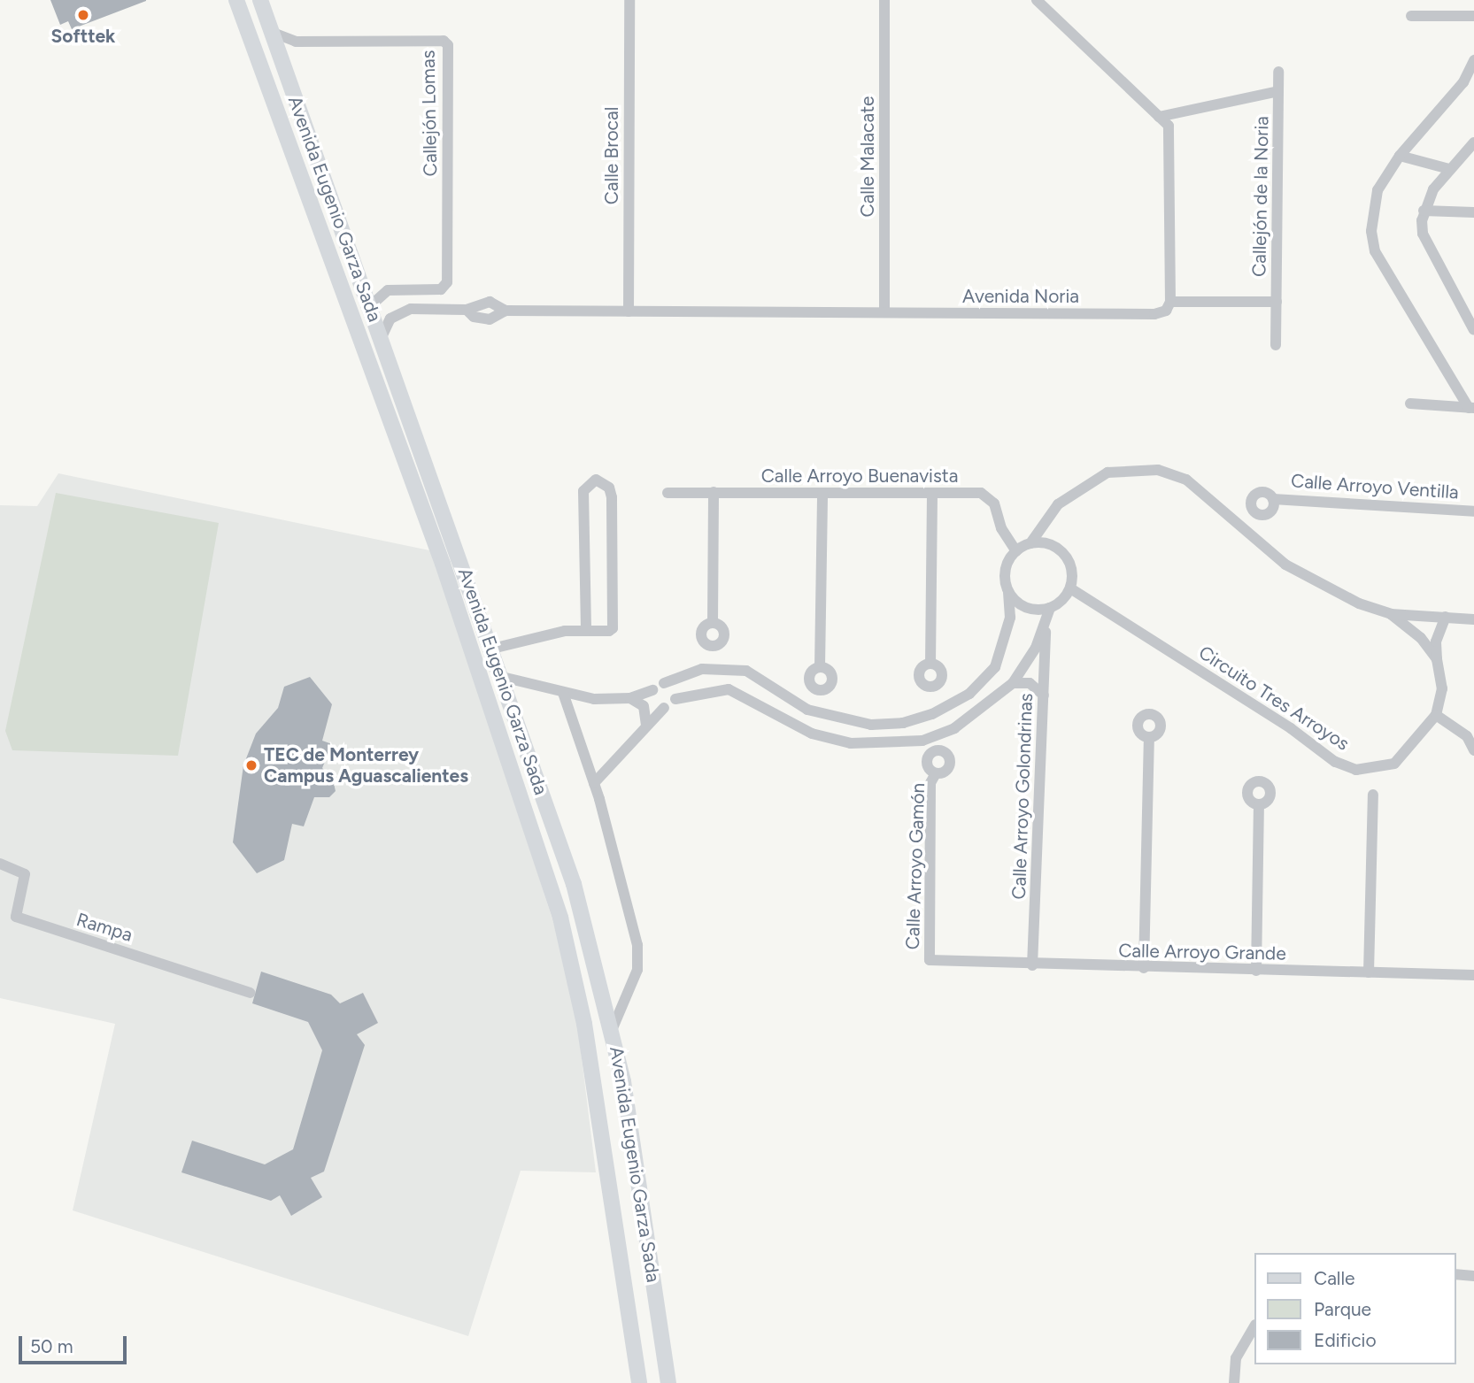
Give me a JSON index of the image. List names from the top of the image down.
{
  "streets": {
    "main road": ["Avenida Eugenio Garza Sada"],
    "street": [
      "Callejón Lomas",
      "Calle Brocal",
      "Calle Malacate",
      "Callejón de la Noria",
      "Avenida Noria",
      "Calle Arroyo Buenavista",
      "Calle Arroyo Ventilla",
      "Circuito Tres Arroyos",
      "Calle Arroyo Golondrinas",
      "Calle Arroyo Gamón",
      "Rampa",
      "Calle Arroyo Grande"
    ]
  },
  "crossings": [
    ["Callejón Lomas", "Avenida Eugenio Garza Sada"],
    ["Calle Brocal", "Avenida Noria"],
    ["Calle Malacate", "Avenida Noria"],
    ["Callejón de la Noria", "Avenida Noria"],
    ["Avenida Eugenio Garza Sada", "Avenida Noria"],
    ["Calle Arroyo Buenavista", "Circuito Tres Arroyos"],
    ["Calle Arroyo Golondrinas", "Calle Arroyo Grande"],
    ["Calle Arroyo Gamón", "Calle Arroyo Grande"]
  ],
  "places": ["Softtek", "TEC de Monterrey Campus Aguascalientes"],
  "legend": ["Calle", "Parque", "Edificio"],
  "scale_bar": "50 m"
}
